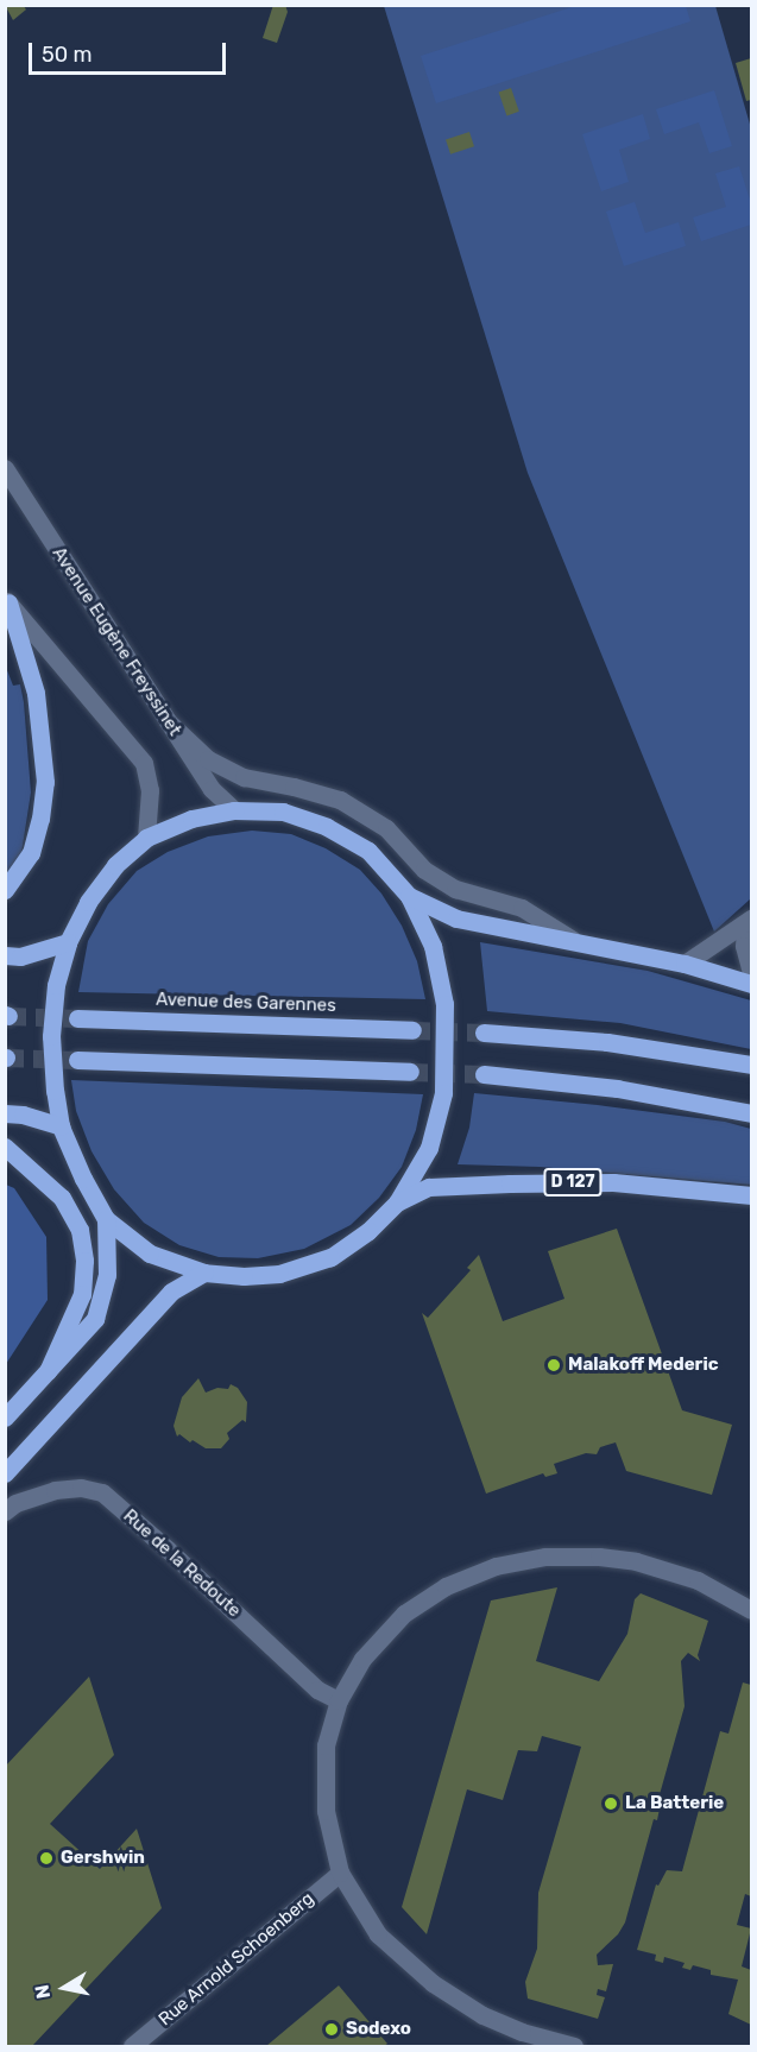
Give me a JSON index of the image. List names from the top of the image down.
{
  "streets": {
    "main road": ["Avenue des Garennes", "D 127"],
    "street": ["Avenue Eugène Freyssinet", "Rue de la Redoute", "Rue Arnold Schoenberg"]
  },
  "places": [
    "Malakoff Mederic",
    "La Batterie",
    "Gershwin",
    "Sodexo"
  ],
  "scale_bar": "50 m",
  "north": "left"
}
